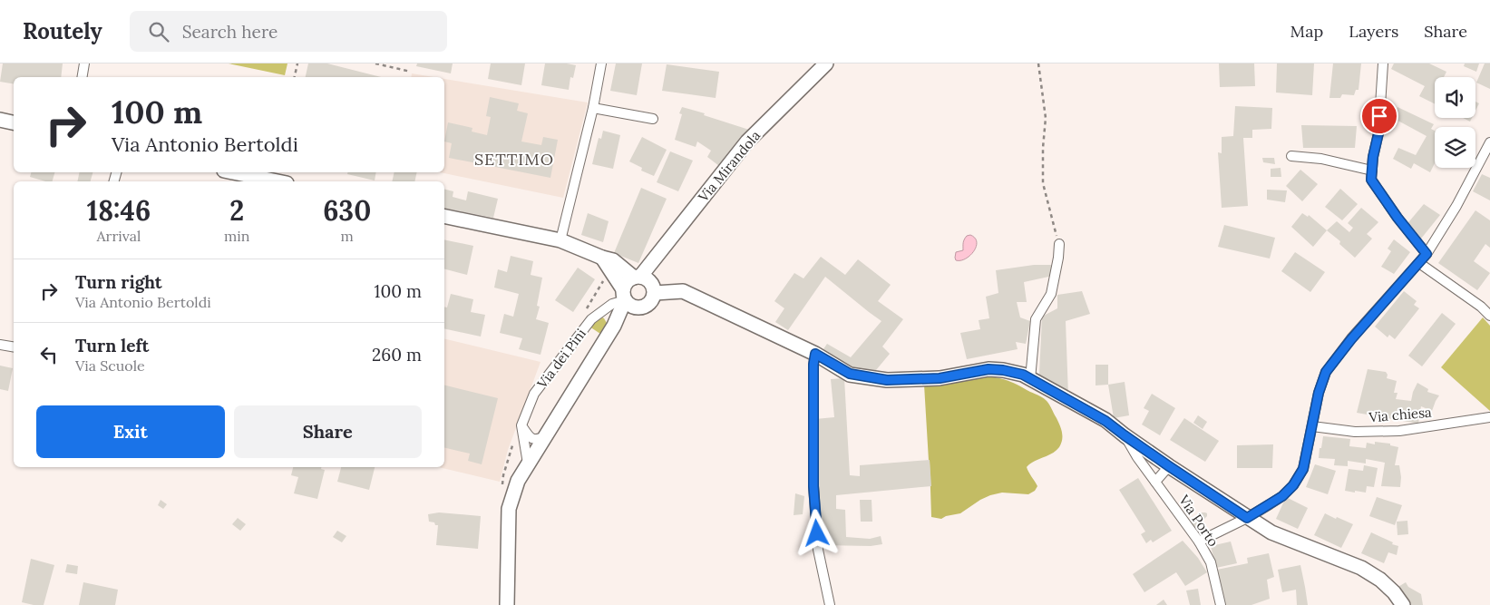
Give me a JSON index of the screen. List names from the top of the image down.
{
  "streets": {
    "street": [
      "Via Mirandola",
      "Via dei Pini",
      "Via chiesa",
      "Via Porto"
    ]
  },
  "crossings": [
    ["Via Mirandola", "Via dei Pini"]
  ],
  "districts": ["SETTIMO"],
  "page": {
    "header": "Routely",
    "search": "Search here",
    "nav": ["Map", "Layers", "Share"],
    "turn": ["100 m", "Via Antonio Bertoldi"],
    "eta": [
      "18:46",
      "Arrival",
      "2",
      "min",
      "630",
      "m"
    ],
    "list": [
      {
        "name": "Turn right",
        "note": "Via Antonio Bertoldi",
        "value": "100 m"
      },
      {
        "name": "Turn left",
        "note": "Via Scuole",
        "value": "260 m"
      }
    ],
    "buttons": ["Exit", "Share"]
  }
}
